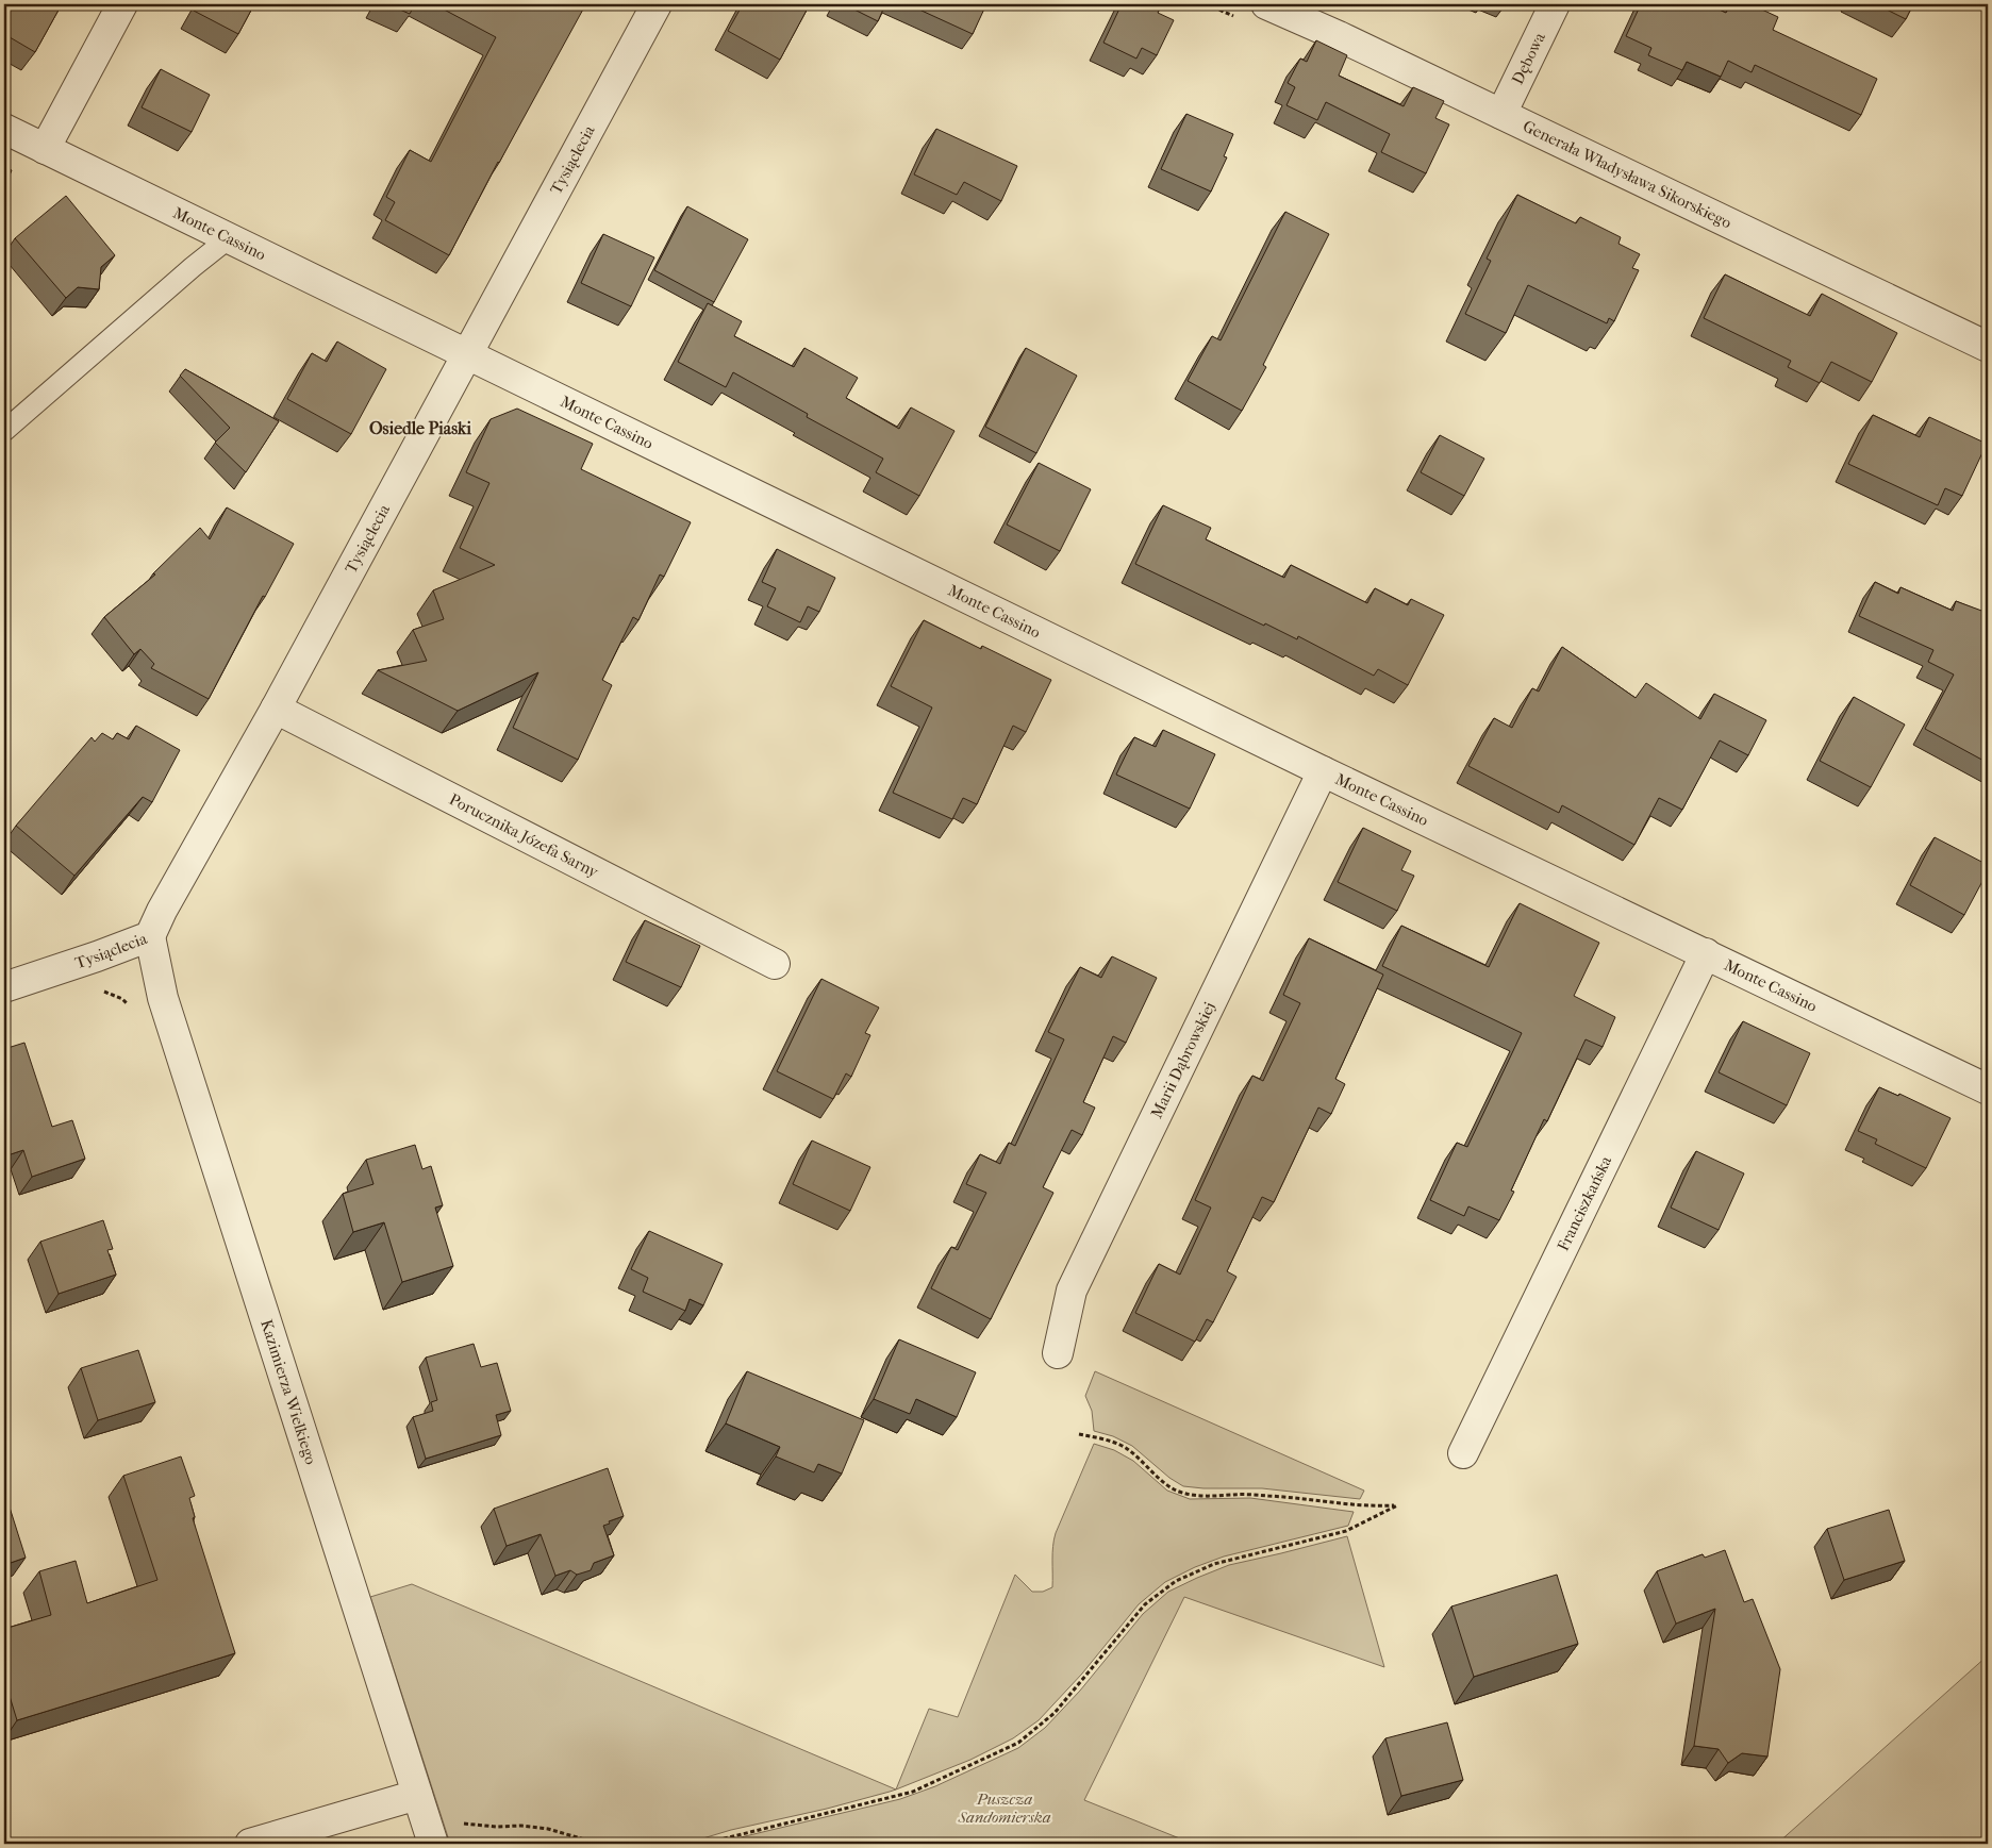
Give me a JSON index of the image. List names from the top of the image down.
{
  "streets": {
    "street": [
      "Dębowa",
      "Tysiąclecia",
      "Generała Władysława Sikorskiego",
      "Monte Cassino",
      "Porucznika Józefa Sarny",
      "Marii Dąbrowskiej",
      "Franciszkańska",
      "Kazimierza Wielkiego"
    ]
  },
  "crossings": [
    ["Dębowa", "Generała Władysława Sikorskiego"],
    ["Tysiąclecia", "Monte Cassino"],
    ["Tysiąclecia", "Porucznika Józefa Sarny"],
    ["Tysiąclecia", "Kazimierza Wielkiego"],
    ["Monte Cassino", "Marii Dąbrowskiej"],
    ["Monte Cassino", "Franciszkańska"]
  ],
  "districts": ["Osiedle Piaski"],
  "parks": ["Puszcza Sandomierska"]
}
